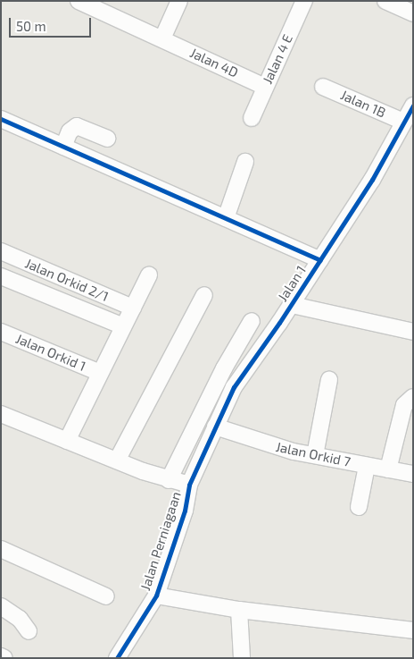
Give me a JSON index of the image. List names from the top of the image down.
{
  "streets": {
    "street": [
      "Jalan 4 E",
      "Jalan 4D",
      "Jalan 1B",
      "Jalan Orkid 2/1",
      "Jalan 1",
      "Jalan Orkid 1",
      "Jalan Orkid 7",
      "Jalan Perniagaan"
    ]
  },
  "crossings": [
    ["Jalan 4 E", "Jalan 4D"],
    ["Jalan 1B", "Jalan 1"],
    ["Jalan 1", "Jalan Orkid 7"],
    ["Jalan 1", "Jalan Perniagaan"],
    ["Jalan Orkid 7", "Jalan Perniagaan"]
  ],
  "scale_bar": "50 m"
}
